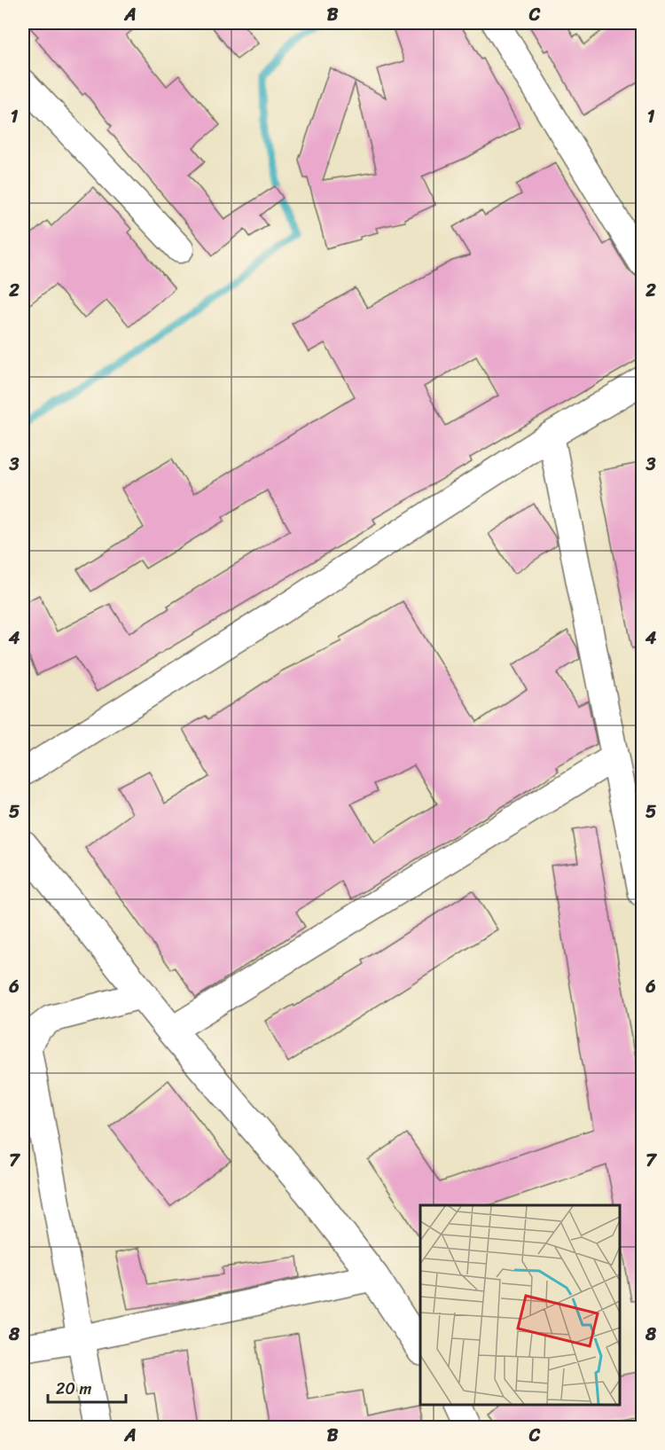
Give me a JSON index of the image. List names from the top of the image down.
{
  "scale_bar": "20 m",
  "grid": {
    "columns": ["A", "B", "C"],
    "rows": [
      "1",
      "2",
      "3",
      "4",
      "5",
      "6",
      "7",
      "8"
    ]
  }
}
